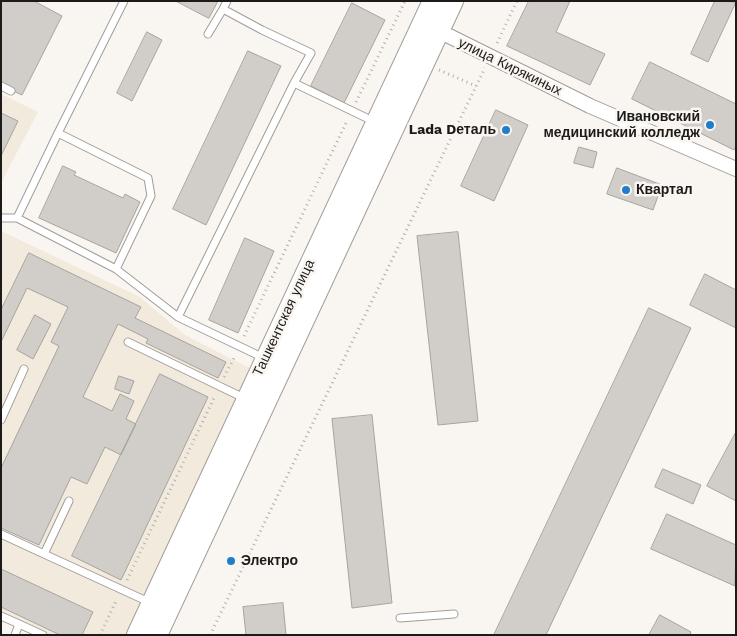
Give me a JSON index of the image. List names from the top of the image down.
{
  "streets": {
    "main road": ["Ташкентская улица"],
    "street": ["улица Кирякиных"]
  },
  "crossings": [
    ["улица Кирякиных", "Ташкентская улица"]
  ],
  "places": [
    "Ивановский медицинский колледж",
    "Lada Dеталь",
    "Квартал",
    "Электро"
  ]
}
